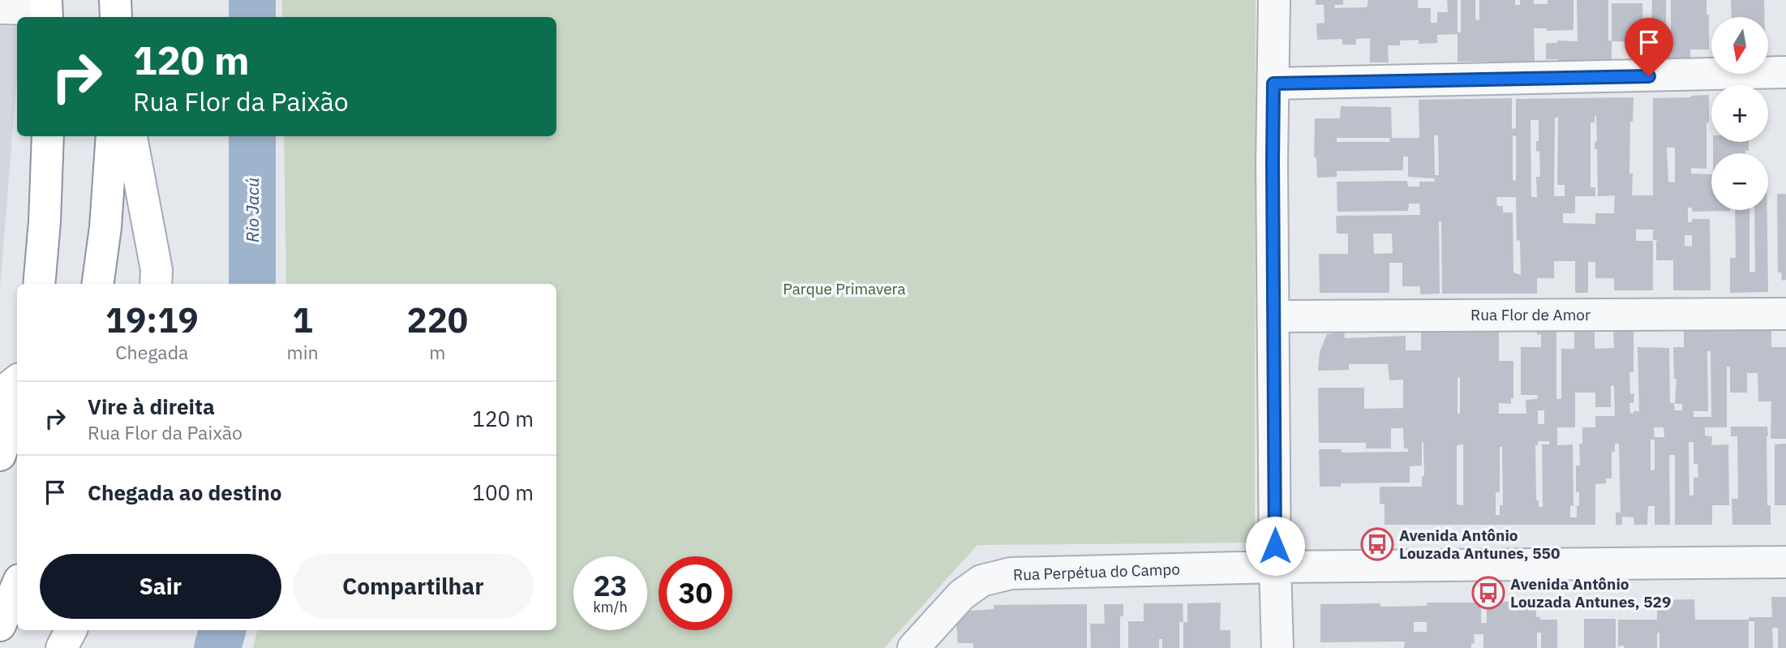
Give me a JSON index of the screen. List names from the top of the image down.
{
  "streets": {
    "street": ["Rua Flor de Amor", "Rua Perpétua do Campo"]
  },
  "water": ["Rio Jacú"],
  "parks": ["Parque Primavera"],
  "places": {
    "bus stop": ["Avenida Antônio Louzada Antunes, 550", "Avenida Antônio Louzada Antunes, 529"]
  },
  "north": "bottom",
  "page": {
    "map_buttons": ["+", "−"],
    "turn": ["120 m", "Rua Flor da Paixão"],
    "eta": [
      "19:19",
      "Chegada",
      "1",
      "min",
      "220",
      "m"
    ],
    "list": [
      {
        "name": "Vire à direita",
        "note": "Rua Flor da Paixão",
        "value": "120 m"
      },
      {
        "name": "Chegada ao destino",
        "value": "100 m"
      }
    ],
    "buttons": ["Sair", "Compartilhar"],
    "speed": "23 km/h",
    "limit": "30"
  }
}
